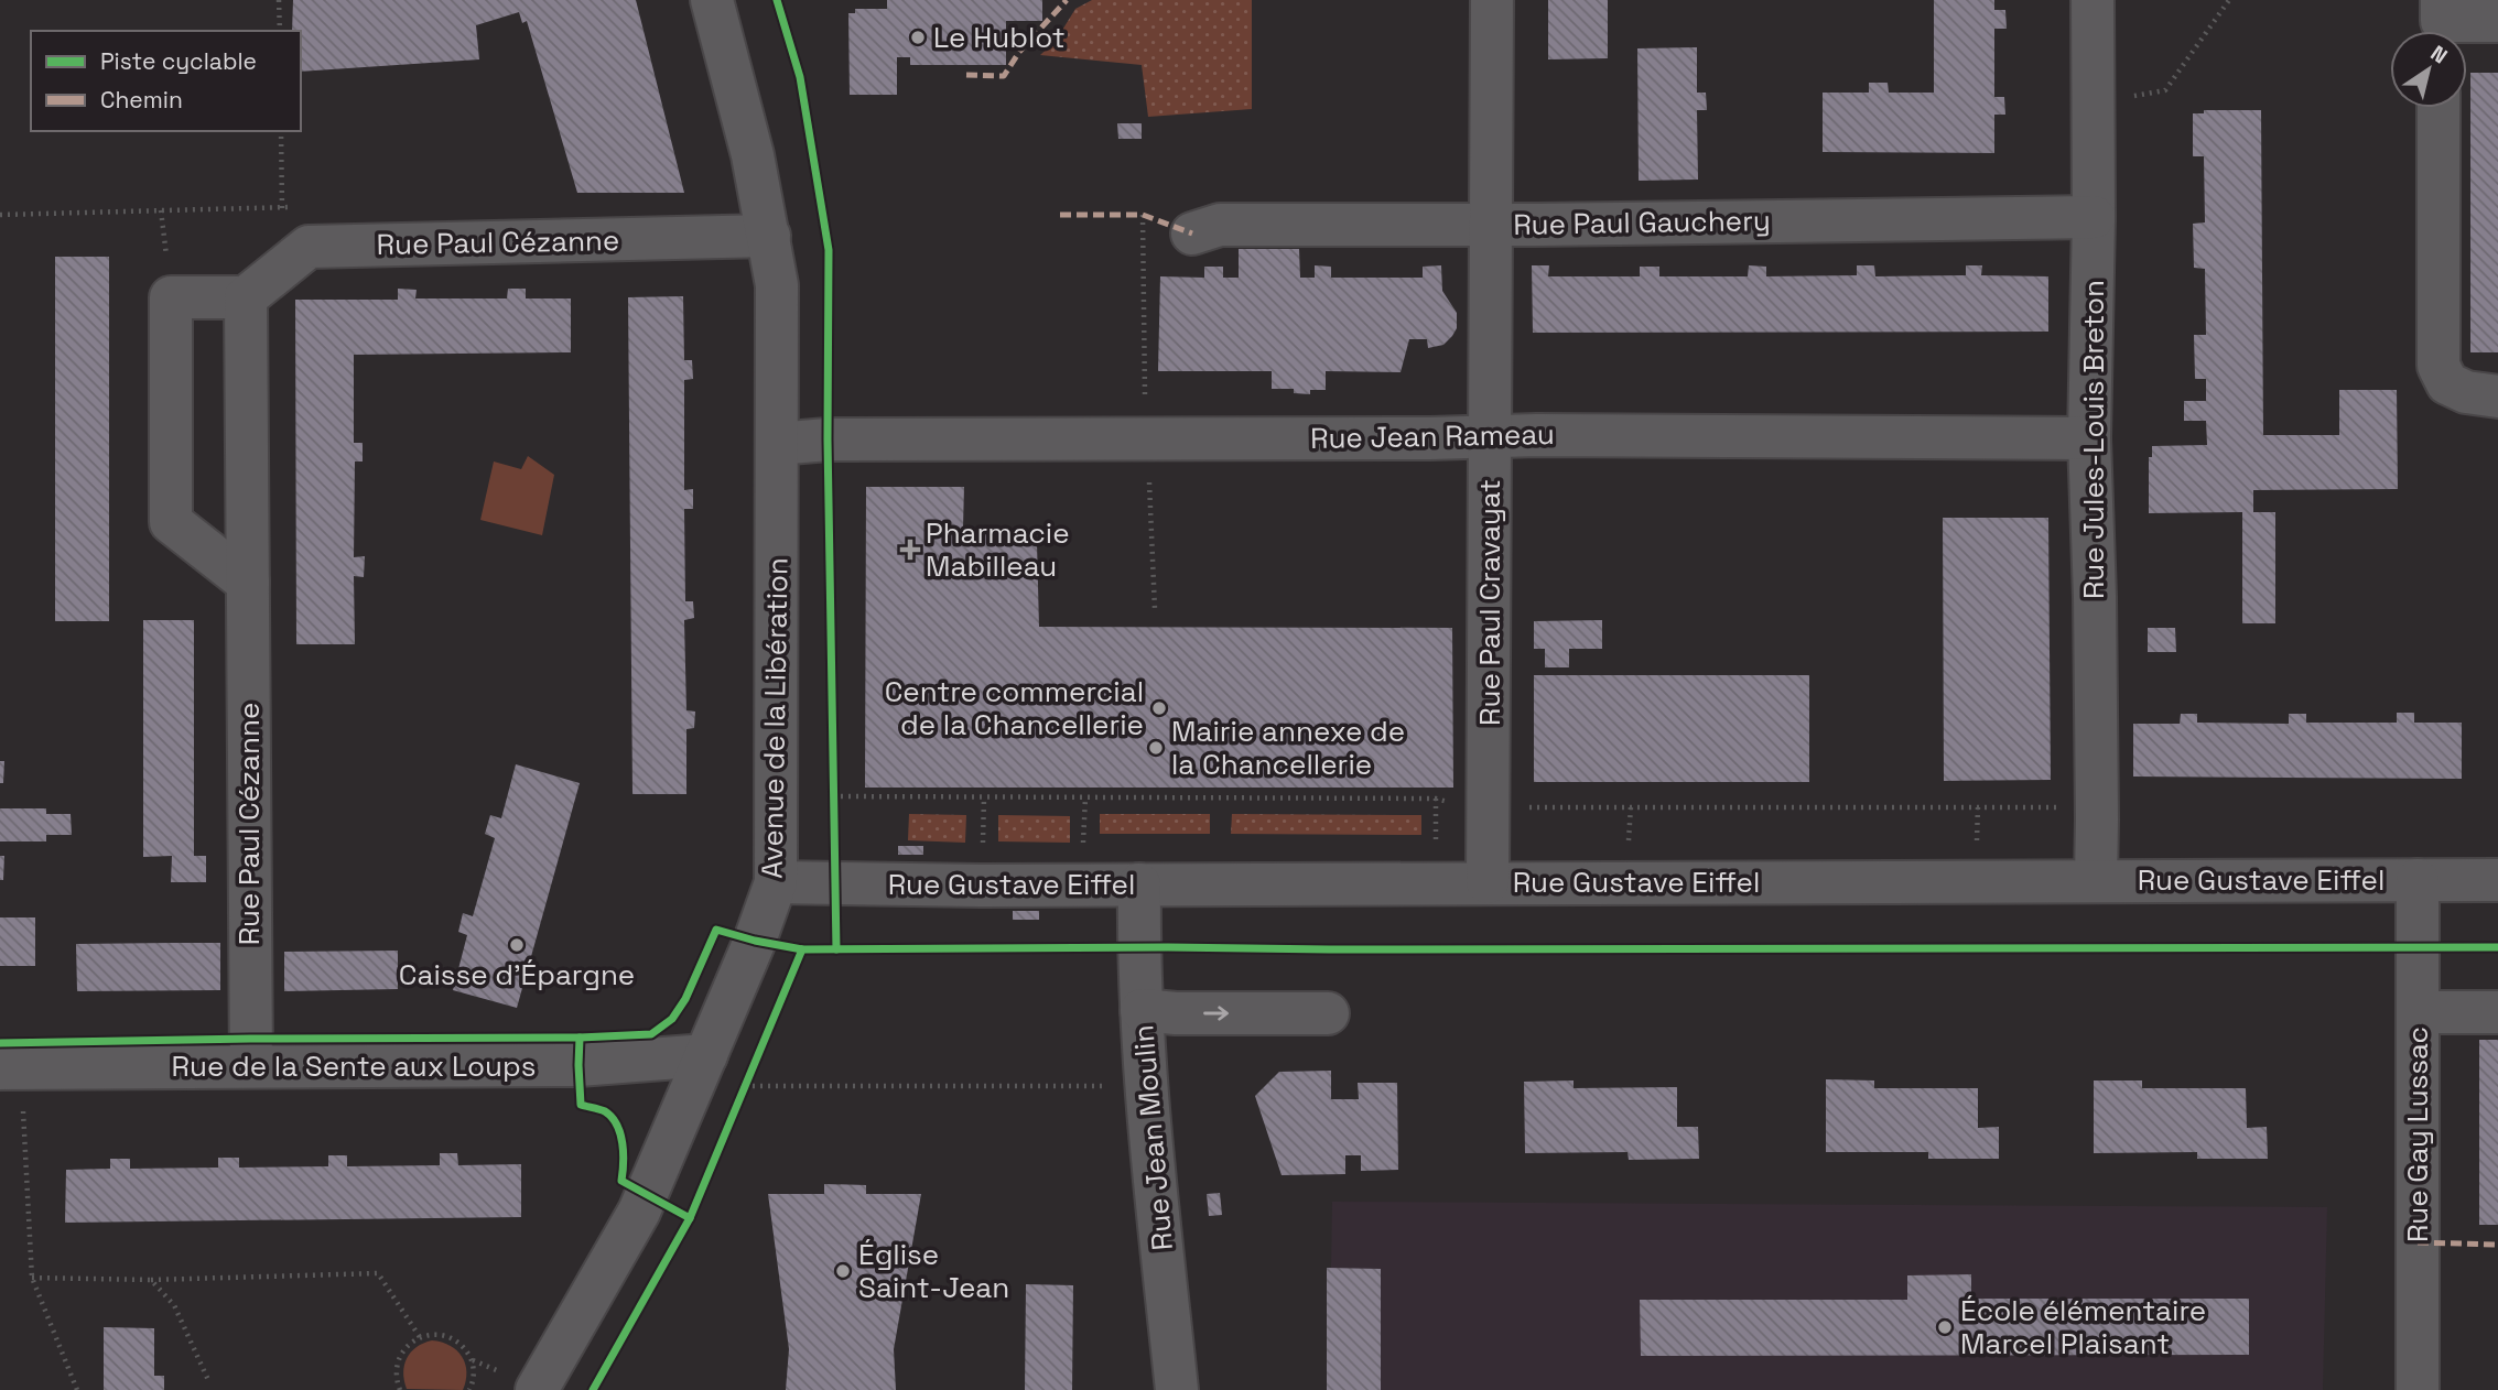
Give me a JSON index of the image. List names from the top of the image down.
{
  "streets": {
    "street": [
      "Rue Paul Gauchery",
      "Rue Paul Cézanne",
      "Rue Jean Rameau",
      "Rue Jules-Louis Breton",
      "Rue Paul Cravayat",
      "Avenue de la Libération",
      "Rue Gustave Eiffel",
      "Rue de la Sente aux Loups",
      "Rue Gay Lussac",
      "Rue Jean Moulin"
    ]
  },
  "crossings": [
    ["Rue Paul Gauchery", "Rue Jules-Louis Breton"],
    ["Rue Paul Gauchery", "Rue Paul Cravayat"],
    ["Rue Paul Cézanne", "Avenue de la Libération"],
    ["Rue Paul Cézanne", "Rue de la Sente aux Loups"],
    ["Rue Jean Rameau", "Rue Jules-Louis Breton"],
    ["Rue Jean Rameau", "Rue Paul Cravayat"],
    ["Rue Jean Rameau", "Avenue de la Libération"],
    ["Rue Jules-Louis Breton", "Rue Gustave Eiffel"],
    ["Rue Paul Cravayat", "Rue Gustave Eiffel"],
    ["Avenue de la Libération", "Rue Gustave Eiffel"],
    ["Avenue de la Libération", "Rue de la Sente aux Loups"],
    ["Rue Gustave Eiffel", "Rue Gay Lussac"],
    ["Rue Gustave Eiffel", "Rue Jean Moulin"]
  ],
  "places": {
    "other": [
      "Le Hublot",
      "Centre commercial de la Chancellerie",
      "Mairie annexe de la Chancellerie",
      "Caisse d'Épargne",
      "Église Saint-Jean",
      "École élémentaire Marcel Plaisant"
    ],
    "health": ["Pharmacie Mabilleau"]
  },
  "legend": ["Piste cyclable", "Chemin"],
  "north": "top right"
}
